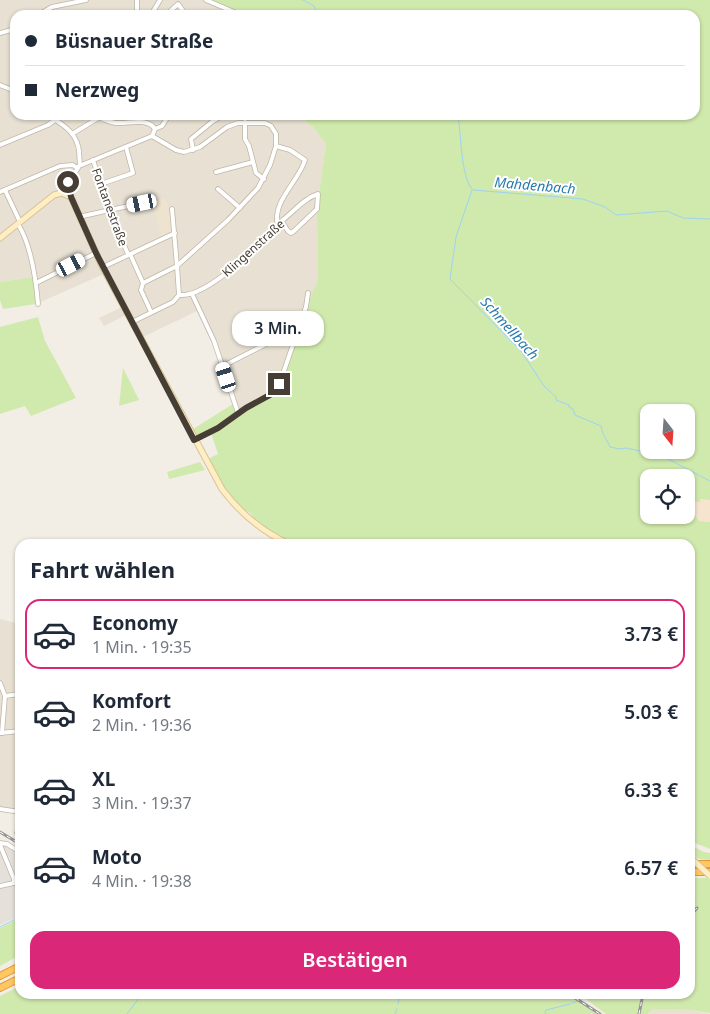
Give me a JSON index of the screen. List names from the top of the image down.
{
  "streets": {
    "street": ["Fontanestraße", "Klingenstraße"]
  },
  "crossings": [
    ["Fontanestraße", "Klingenstraße"]
  ],
  "water": ["Mahdenbach", "Schmellbach"],
  "north": "bottom",
  "page": {
    "banner": ["Büsnauer Straße", "Nerzweg"],
    "bubble": "3 Min.",
    "heading": "Fahrt wählen",
    "list": [
      {
        "name": "Economy",
        "note": "1 Min. · 19:35",
        "value": "3.73 €"
      },
      {
        "name": "Komfort",
        "note": "2 Min. · 19:36",
        "value": "5.03 €"
      },
      {
        "name": "XL",
        "note": "3 Min. · 19:37",
        "value": "6.33 €"
      },
      {
        "name": "Moto",
        "note": "4 Min. · 19:38",
        "value": "6.57 €"
      }
    ],
    "buttons": "Bestätigen"
  }
}
